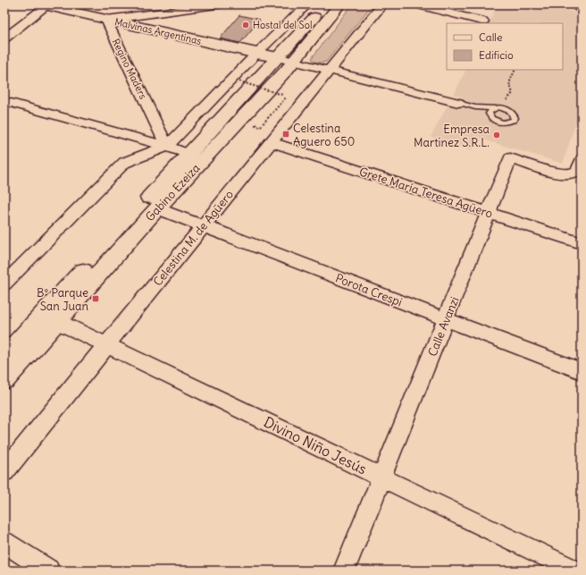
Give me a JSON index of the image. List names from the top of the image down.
{
  "streets": {
    "main road": ["Malvinas Argentinas", "Gabino Ezeiza"],
    "street": [
      "Regino Maders",
      "Grete María Teresa Agüero",
      "Celestina M. de Agüero",
      "Porota Crespi",
      "Calle Avanzi",
      "Divino Niño Jesús"
    ]
  },
  "crossings": [
    ["Malvinas Argentinas", "Regino Maders"],
    ["Malvinas Argentinas", "Gabino Ezeiza"],
    ["Gabino Ezeiza", "Porota Crespi"],
    ["Gabino Ezeiza", "Divino Niño Jesús"],
    ["Grete María Teresa Agüero", "Celestina M. de Agüero"],
    ["Grete María Teresa Agüero", "Calle Avanzi"],
    ["Celestina M. de Agüero", "Porota Crespi"],
    ["Celestina M. de Agüero", "Divino Niño Jesús"],
    ["Porota Crespi", "Calle Avanzi"],
    ["Calle Avanzi", "Divino Niño Jesús"]
  ],
  "places": {
    "other": ["Hostal del Sol", "Empresa Martinez S.R.L."],
    "transit": ["Celestina Aguero 650", "Bº Parque San Juan"]
  },
  "legend": ["Calle", "Edificio"]
}
